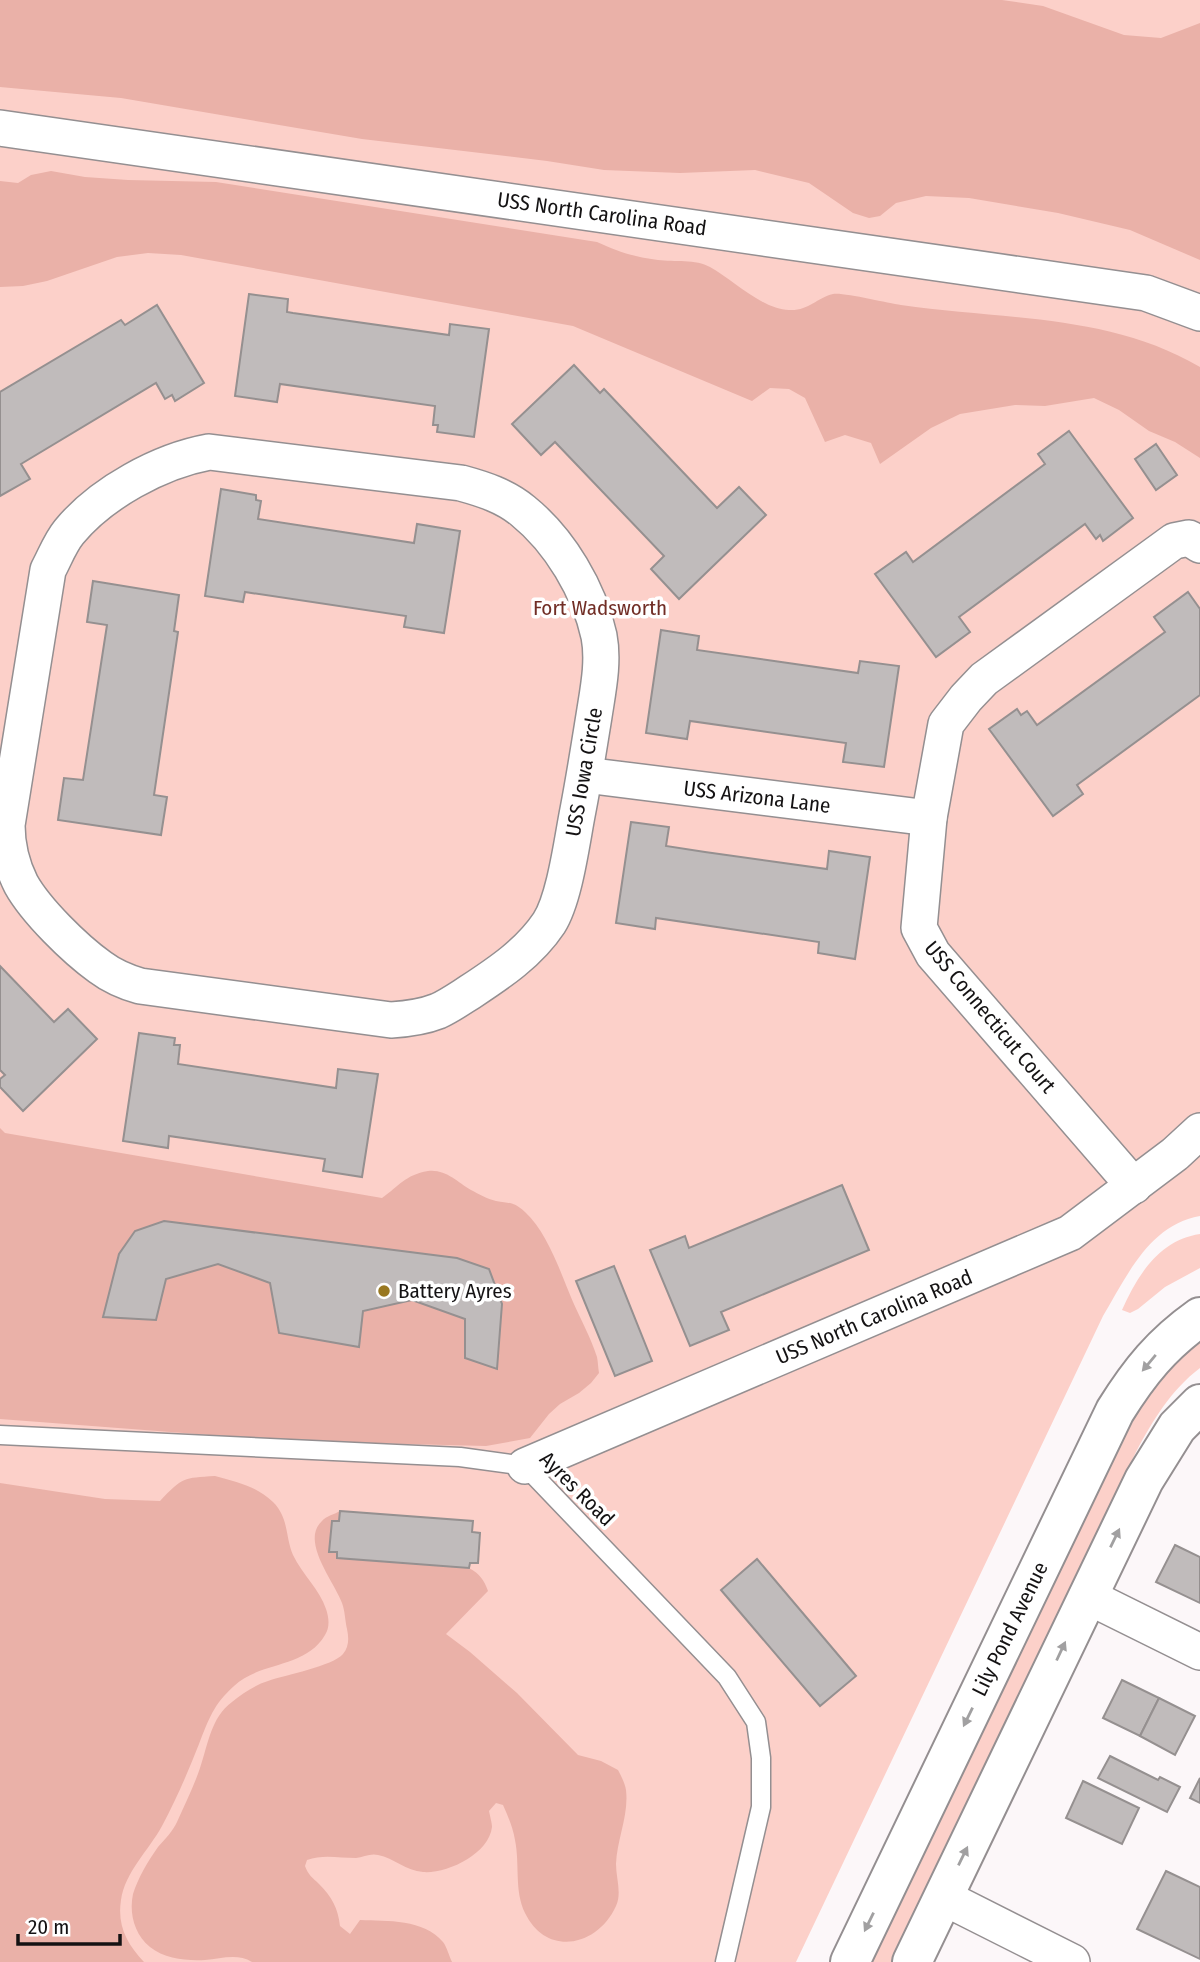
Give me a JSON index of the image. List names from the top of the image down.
{
  "streets": {
    "main road": ["Lily Pond Avenue"],
    "street": [
      "USS North Carolina Road",
      "USS Iowa Circle",
      "USS Arizona Lane",
      "USS Connecticut Court"
    ],
    "lane": ["Ayres Road"]
  },
  "crossings": [
    ["USS North Carolina Road", "USS Connecticut Court"],
    ["USS North Carolina Road", "Ayres Road"],
    ["USS Iowa Circle", "USS Arizona Lane"],
    ["USS Arizona Lane", "USS Connecticut Court"]
  ],
  "parks": ["Fort Wadsworth"],
  "places": ["Battery Ayres"],
  "scale_bar": "20 m"
}
